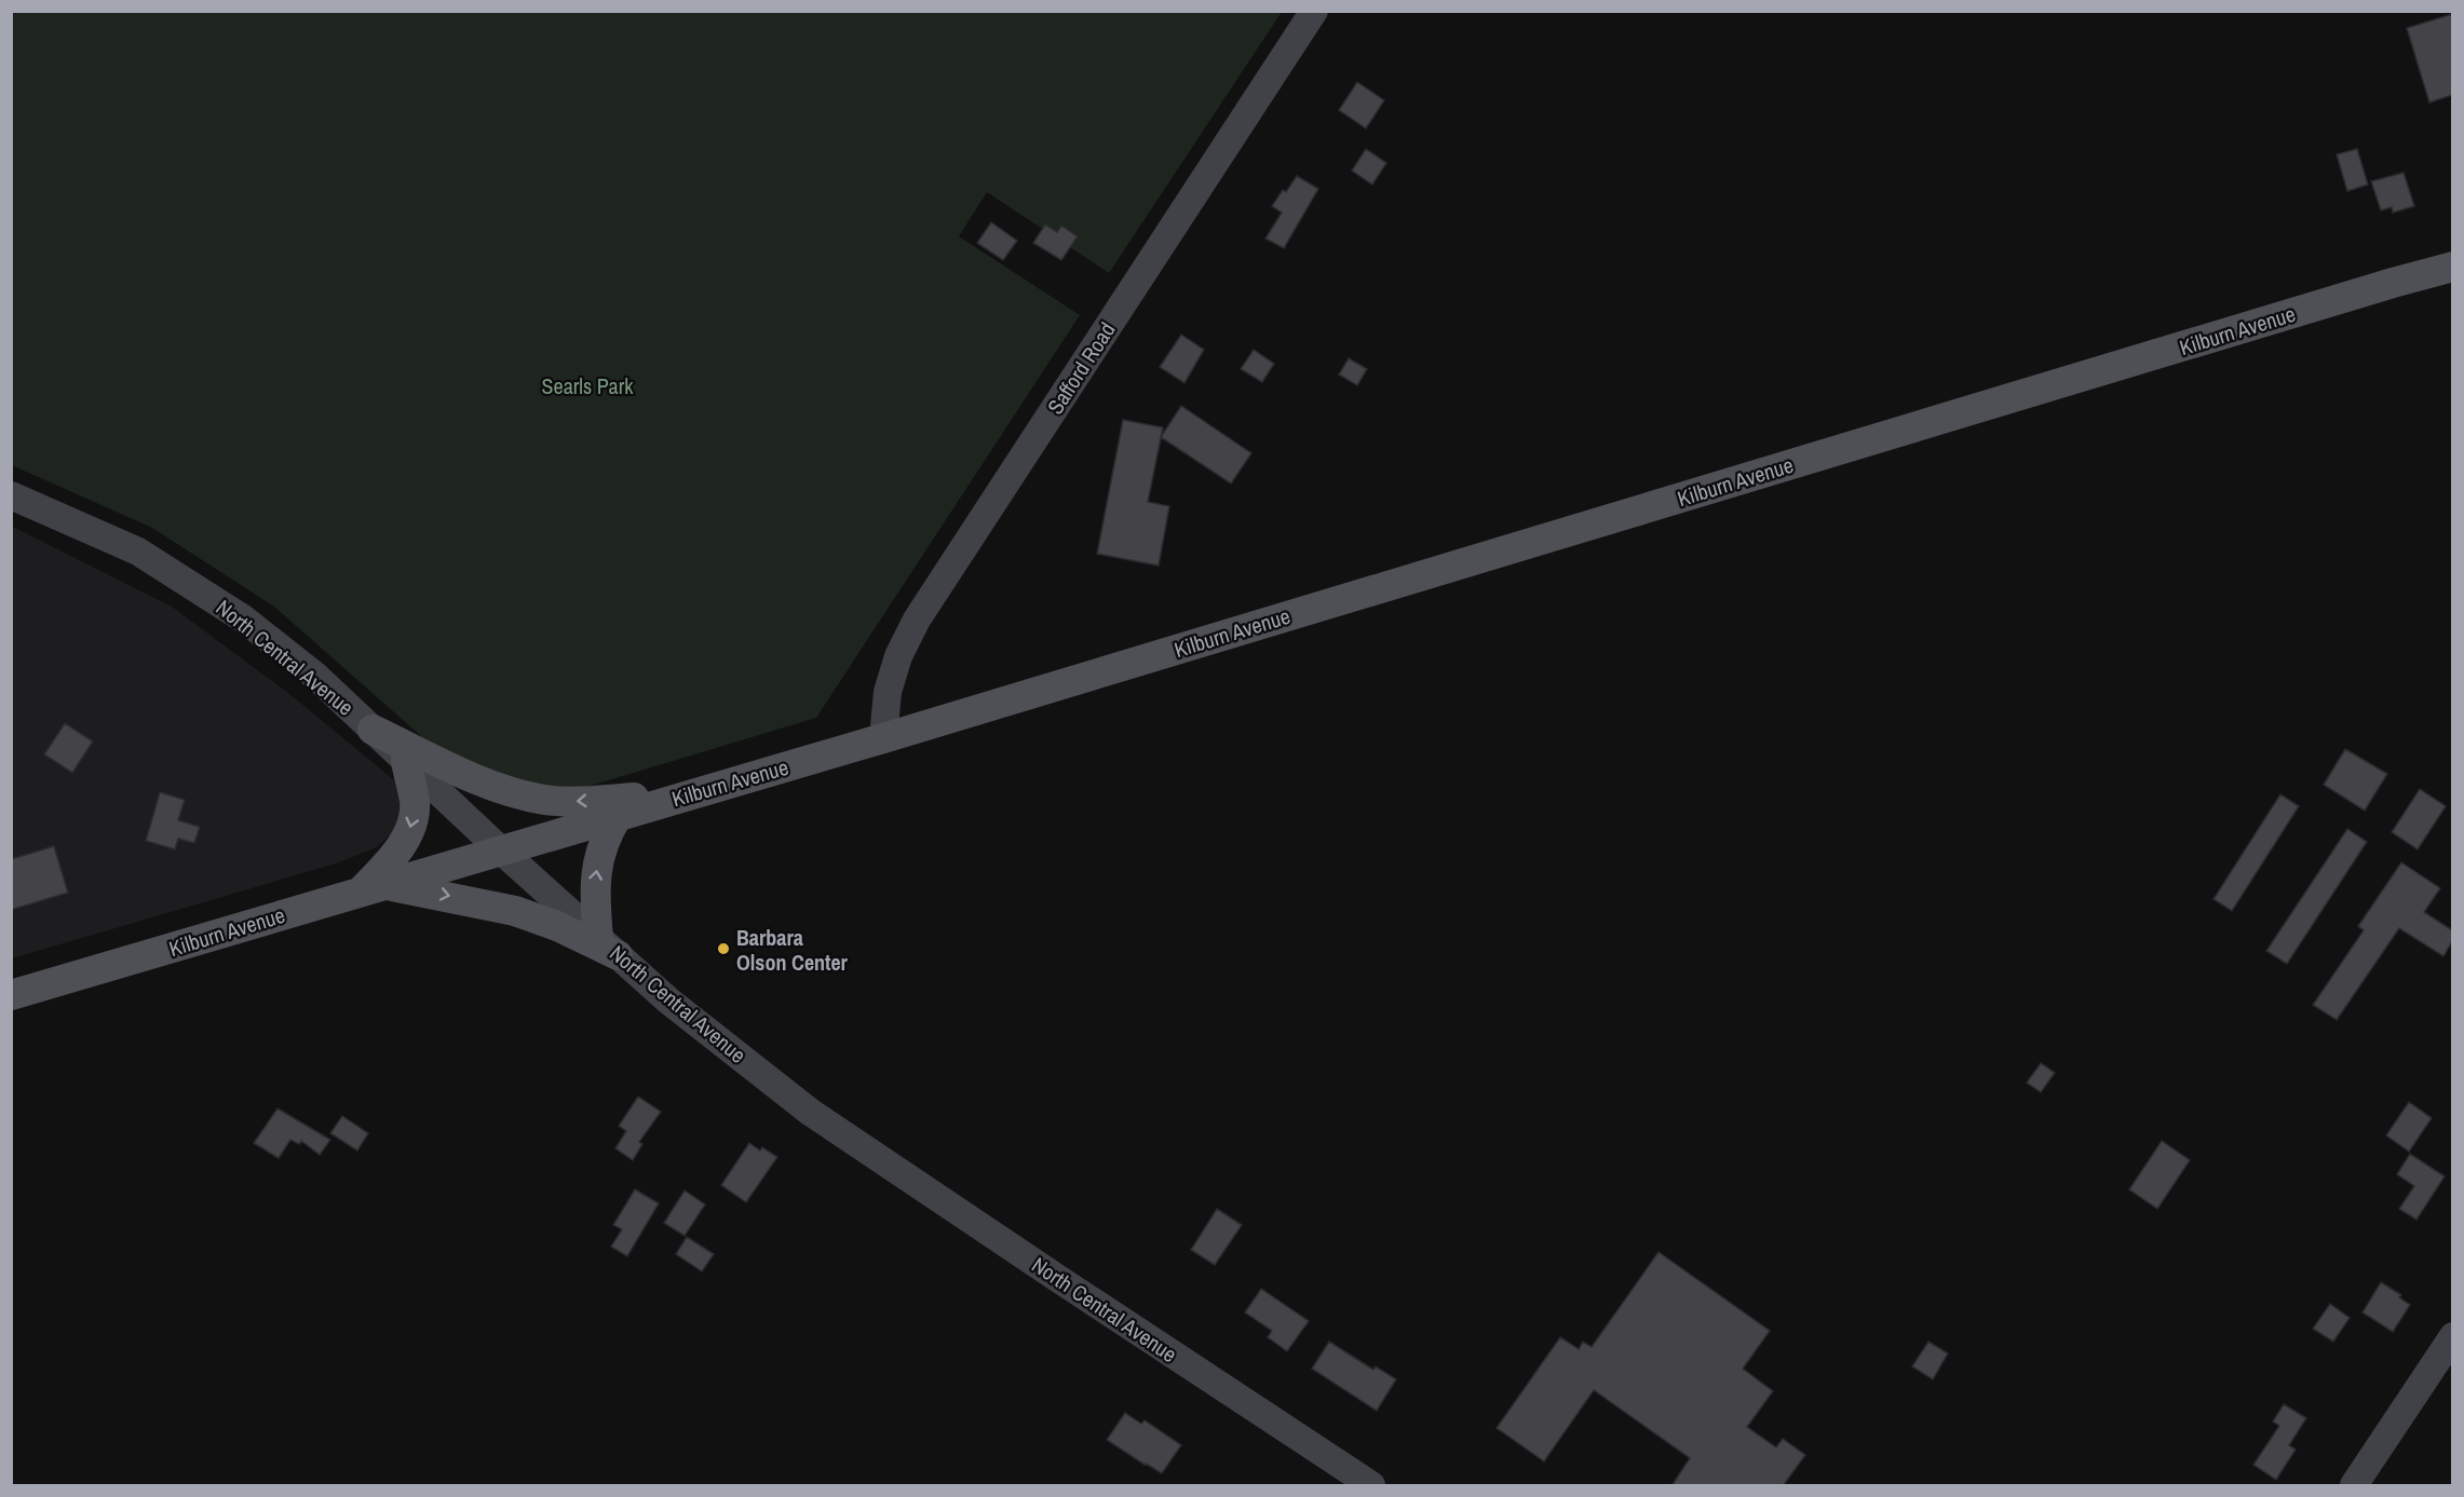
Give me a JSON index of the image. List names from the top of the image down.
{
  "streets": {
    "main road": ["Kilburn Avenue", "Safford Road", "North Central Avenue"]
  },
  "crossings": [
    ["Kilburn Avenue", "Safford Road"],
    ["Kilburn Avenue", "North Central Avenue"]
  ],
  "parks": ["Searls Park"],
  "places": ["Barbara Olson Center"]
}
